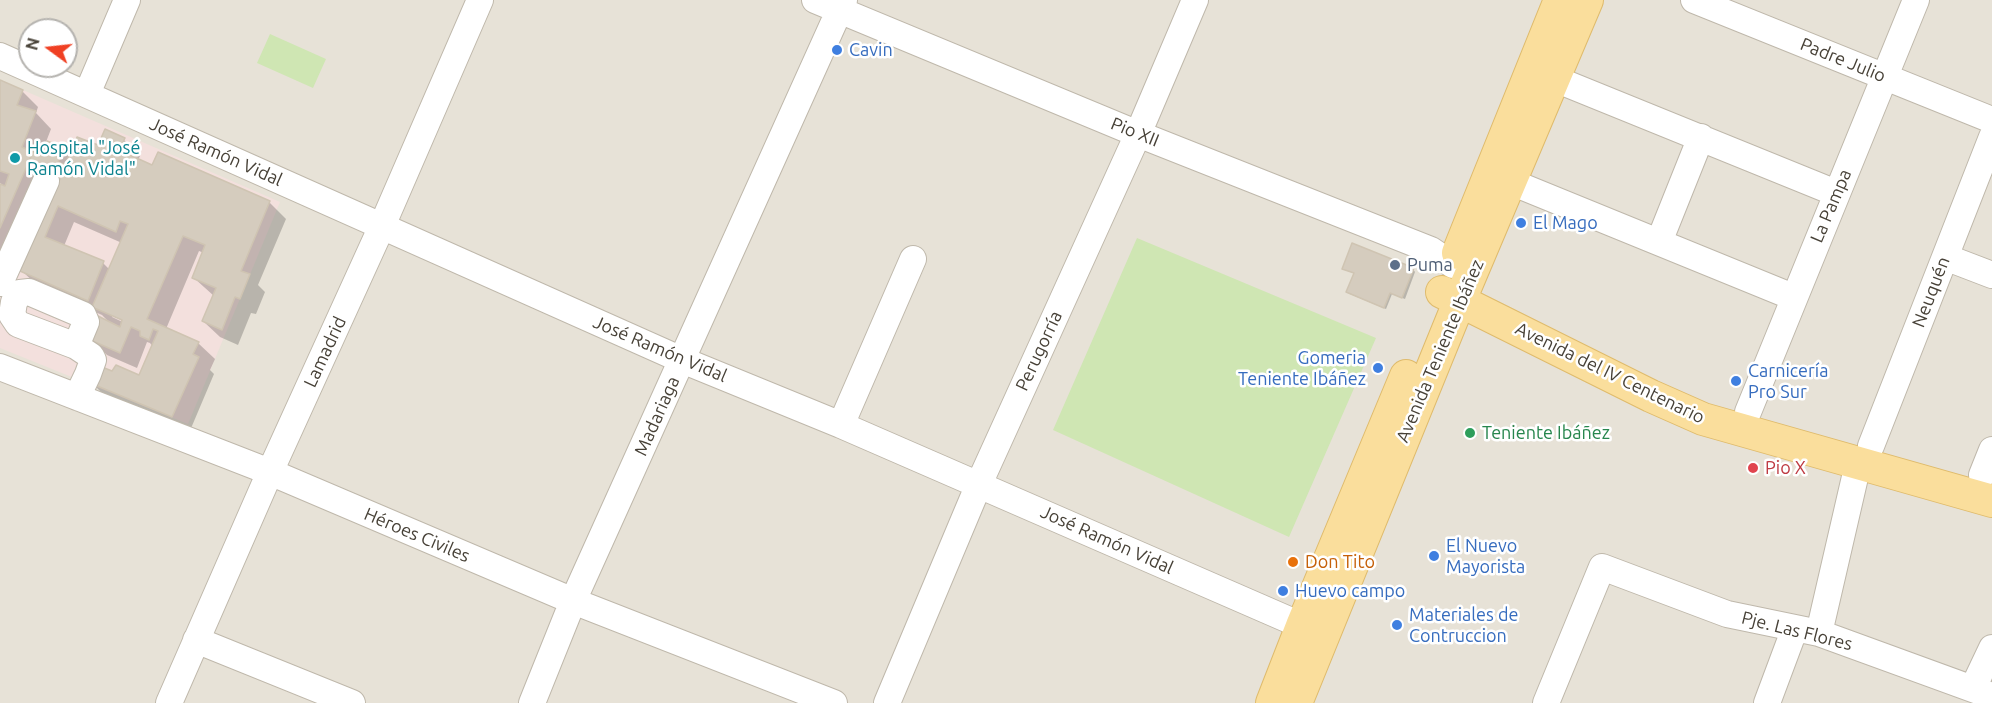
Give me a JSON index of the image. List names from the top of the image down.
{
  "streets": {
    "main road": ["Avenida Teniente Ibáñez", "Avenida del IV Centenario"],
    "street": [
      "Padre Julio",
      "Pio XII",
      "José Ramón Vidal",
      "La Pampa",
      "Neuquén",
      "Perugorría",
      "Lamadrid",
      "Madariaga",
      "Héroes Civiles",
      "Pje. Las Flores"
    ]
  },
  "crossings": [
    ["Padre Julio", "La Pampa"],
    ["Pio XII", "Perugorría"],
    ["Pio XII", "Avenida Teniente Ibáñez"],
    ["Pio XII", "Avenida del IV Centenario"],
    ["Pio XII", "Madariaga"],
    ["José Ramón Vidal", "Perugorría"],
    ["José Ramón Vidal", "Avenida Teniente Ibáñez"],
    ["José Ramón Vidal", "Lamadrid"],
    ["José Ramón Vidal", "Madariaga"],
    ["La Pampa", "Avenida del IV Centenario"],
    ["Neuquén", "Avenida del IV Centenario"],
    ["Neuquén", "Pje. Las Flores"],
    ["Avenida Teniente Ibáñez", "Avenida del IV Centenario"],
    ["Lamadrid", "Héroes Civiles"],
    ["Madariaga", "Héroes Civiles"]
  ],
  "places": [
    "Cavin",
    "Hospital \"José Ramón Vidal\"",
    "El Mago",
    "Puma",
    "Gomeria Teniente Ibáñez",
    "Carnicería Pro Sur",
    "Teniente Ibáñez",
    "Pio X",
    "El Nuevo Mayorista",
    "Don Tito",
    "Huevo campo",
    "Materiales de Contruccion"
  ],
  "north": "left"
}
